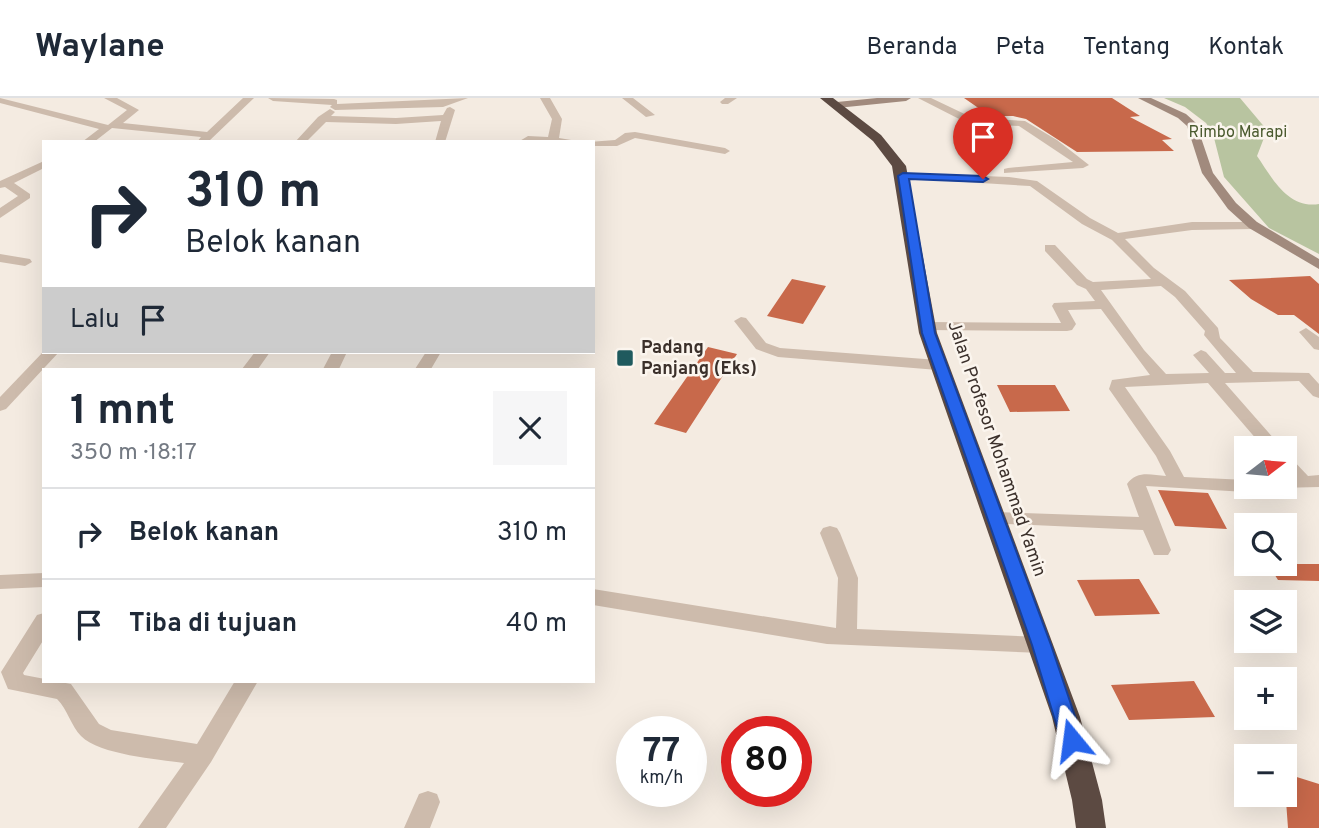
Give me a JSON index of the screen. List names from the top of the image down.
{
  "streets": {
    "highway": ["Jalan Profesor Mohammad Yamin"]
  },
  "parks": ["Rimbo Marapi"],
  "places": {
    "transit": ["Padang Panjang (Eks)"]
  },
  "north": "right",
  "page": {
    "header": "Waylane",
    "nav": [
      "Beranda",
      "Peta",
      "Tentang",
      "Kontak"
    ],
    "turn": ["310 m", "Belok kanan"],
    "then": "Lalu",
    "heading": ["1 mnt", "350 m · 18:17"],
    "map_buttons": ["+", "−"],
    "list": [
      {
        "name": "Belok kanan",
        "value": "310 m"
      },
      {
        "name": "Tiba di tujuan",
        "value": "40 m"
      }
    ],
    "speed": "77 km/h",
    "limit": "80"
  }
}
